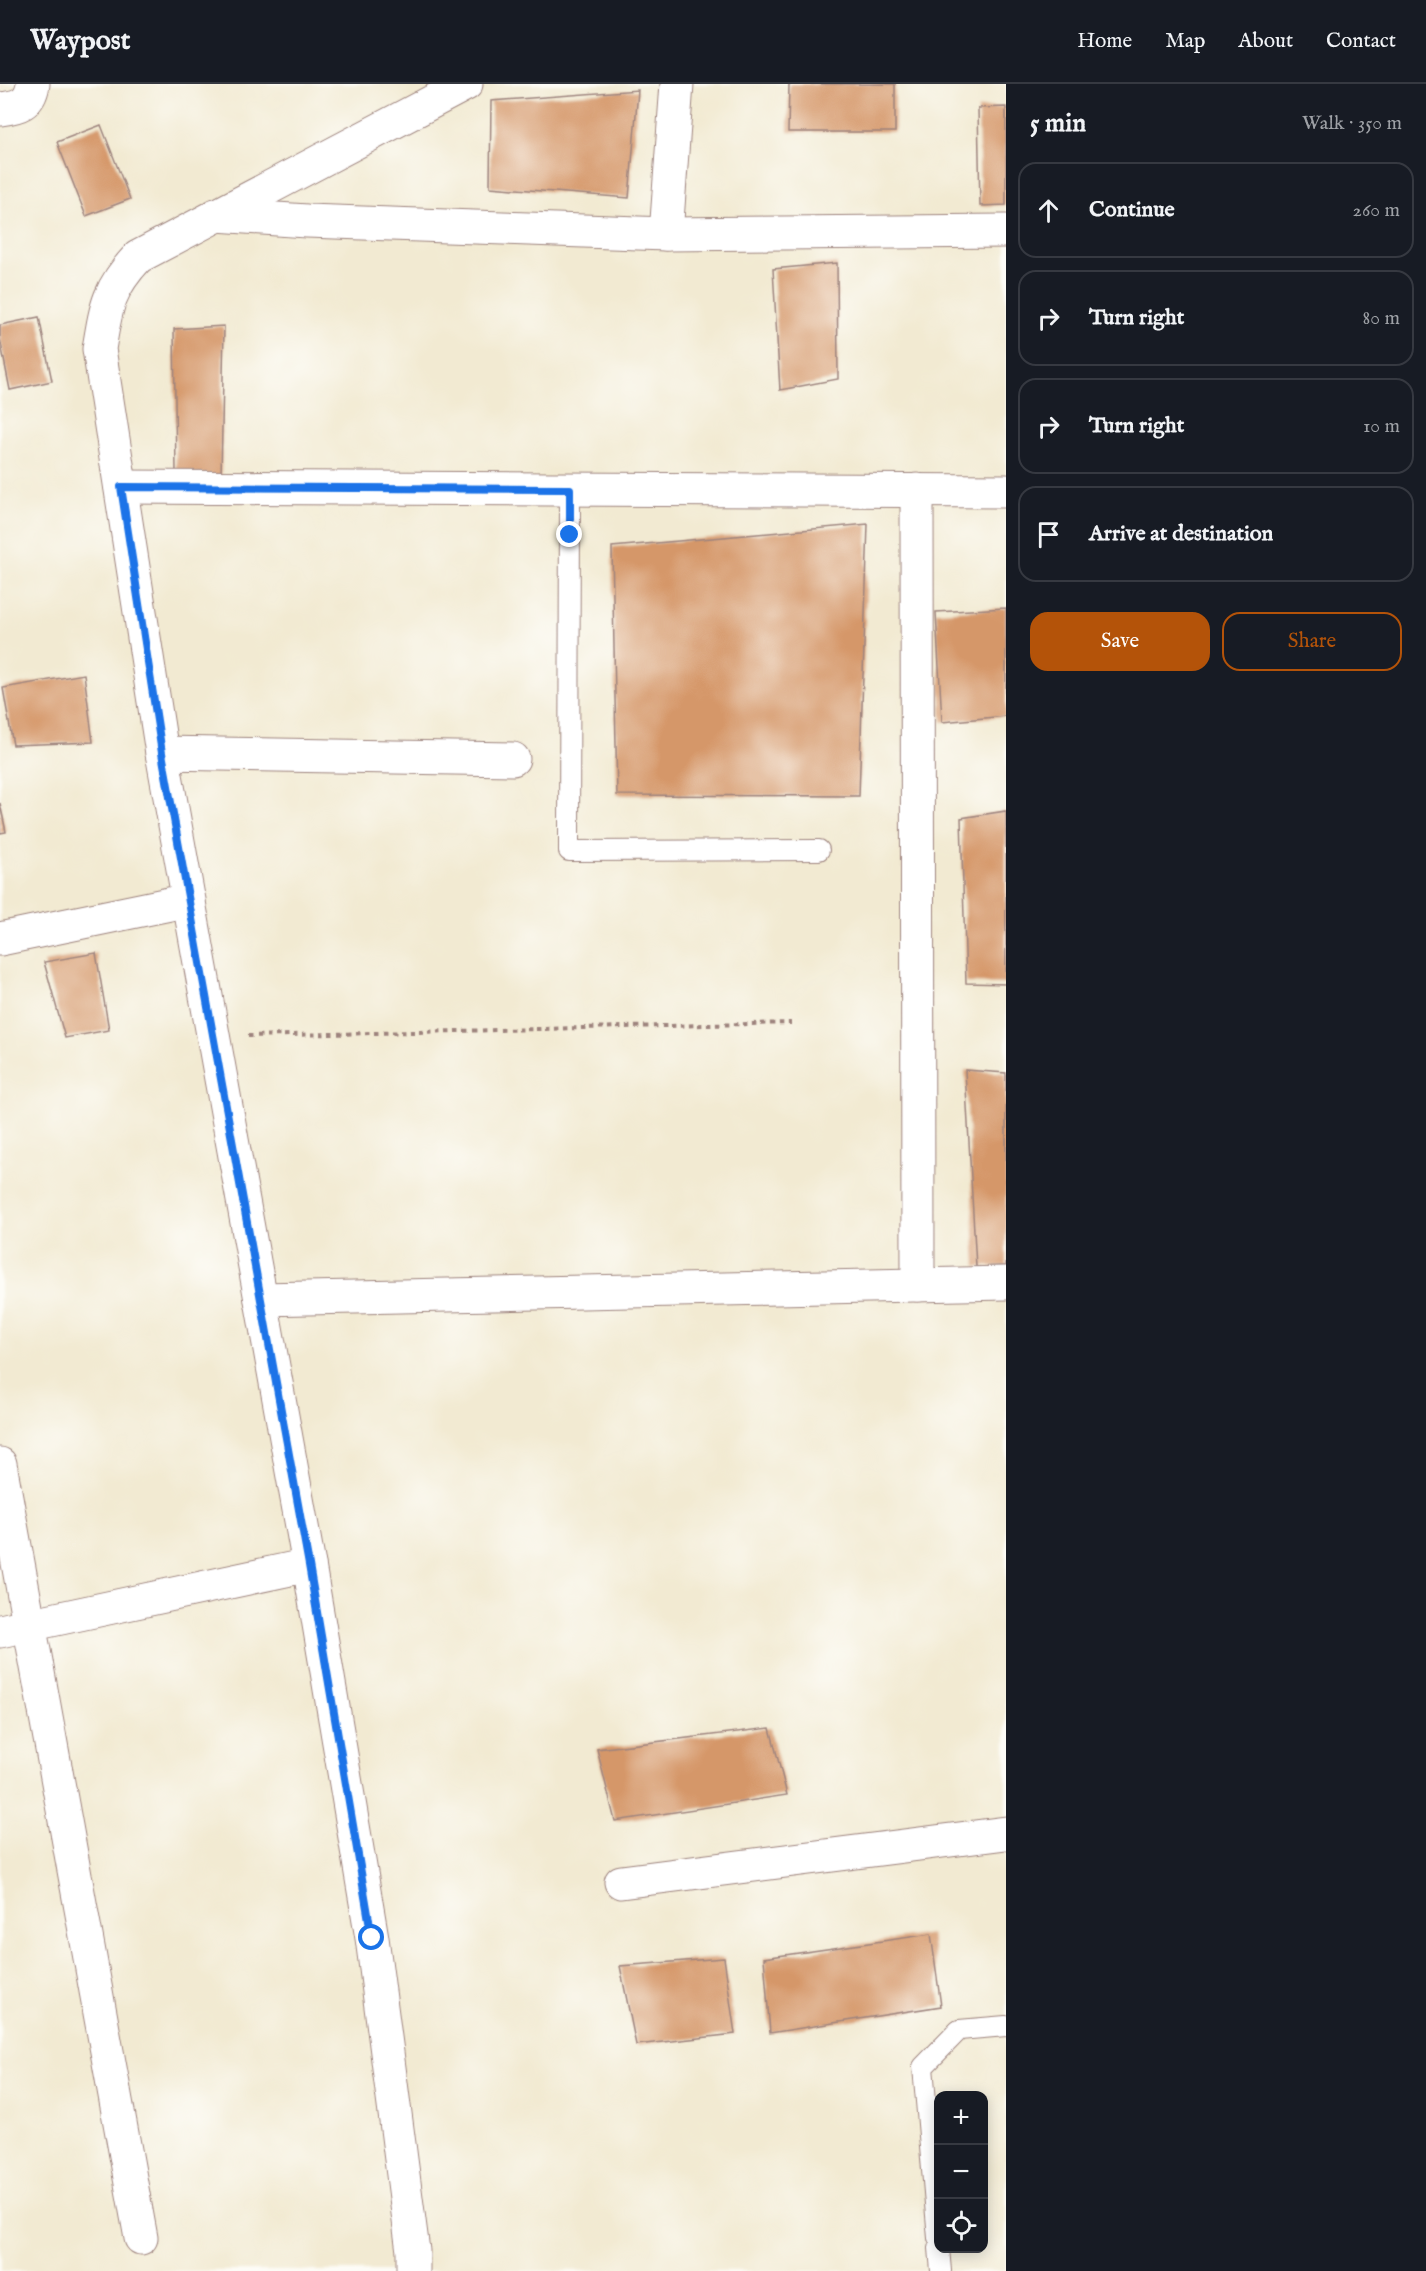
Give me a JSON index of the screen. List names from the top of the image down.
{
  "page": {
    "header": "Waypost",
    "nav": [
      "Home",
      "Map",
      "About",
      "Contact"
    ],
    "heading": ["5 min", "Walk · 350 m"],
    "list": [
      ["Continue", "260 m"],
      ["Turn right", "80 m"],
      ["Turn right", "10 m"],
      "Arrive at destination"
    ],
    "buttons": ["Save", "Share"],
    "map_buttons": ["+", "−"]
  }
}
